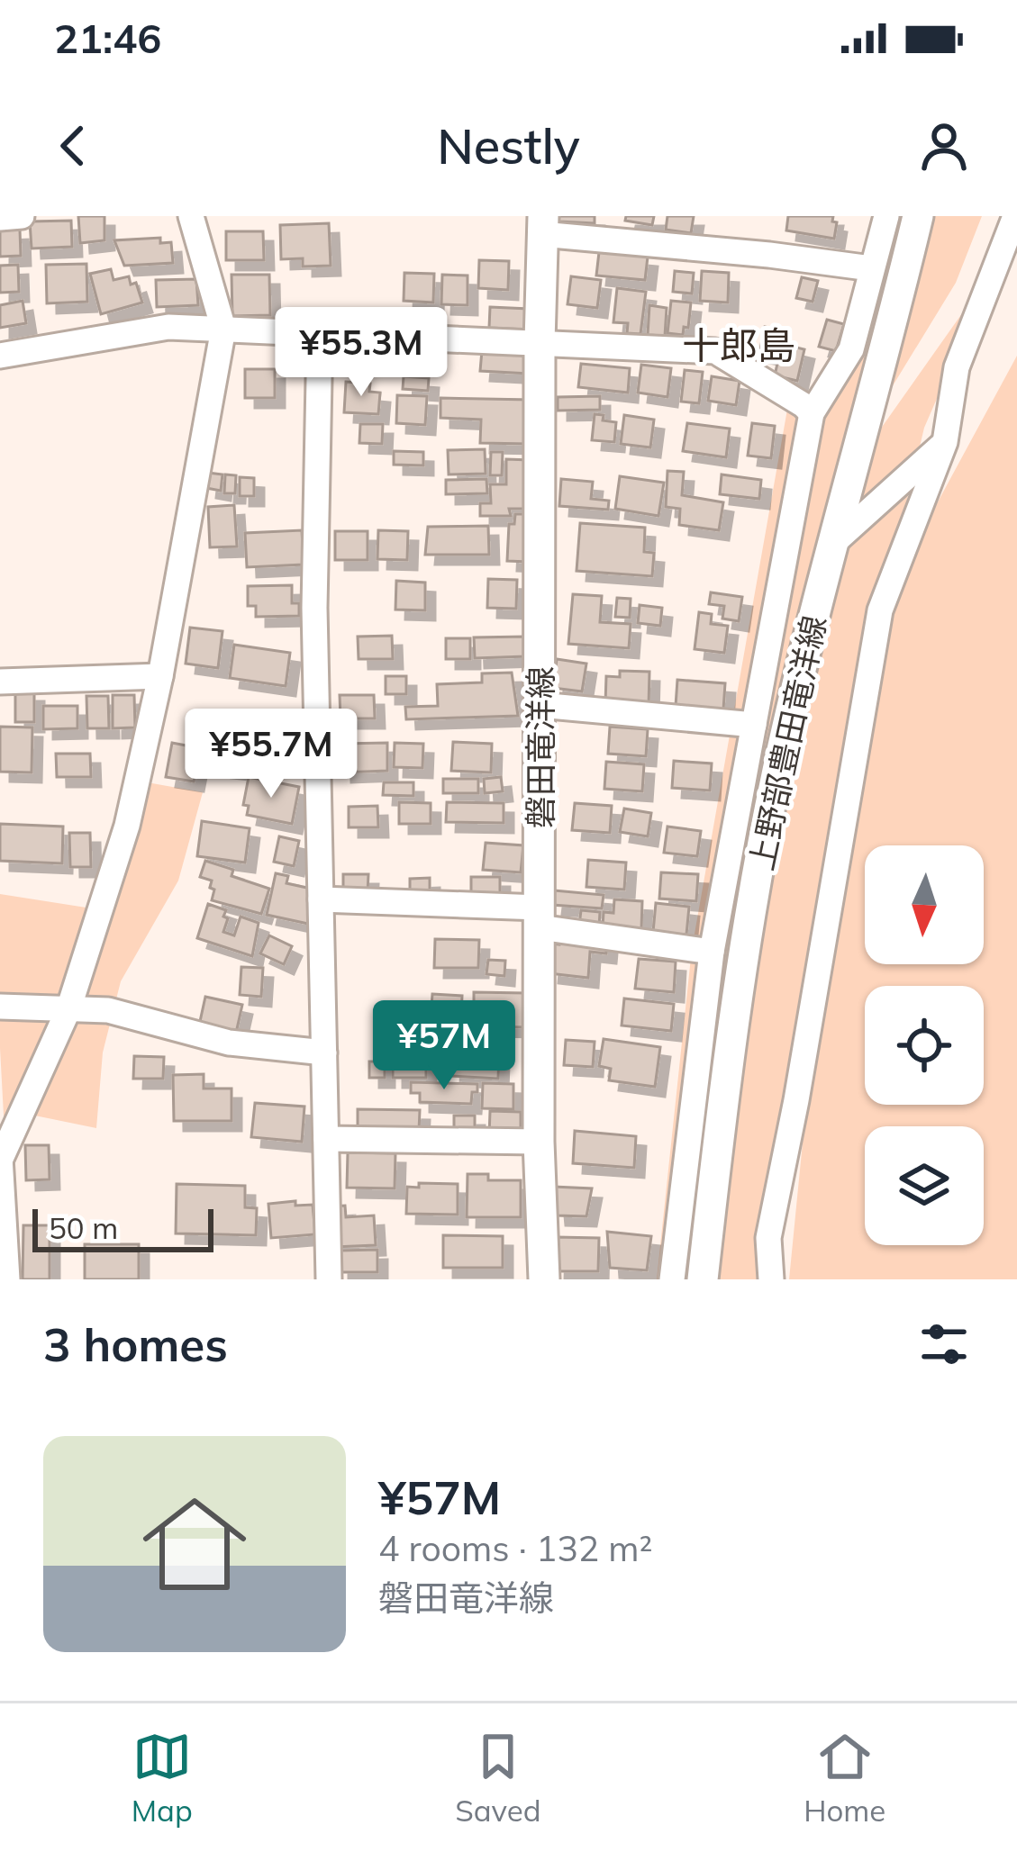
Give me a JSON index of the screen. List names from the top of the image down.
{
  "streets": {
    "main road": ["上野部豊田竜洋線", "磐田竜洋線"]
  },
  "districts": ["十郎島"],
  "scale_bar": "50 m",
  "north": "bottom",
  "page": {
    "status": "21:46",
    "header": "Nestly",
    "price": ["¥55.3M", "¥55.7M", "¥57M"],
    "scale": "50 m",
    "heading": "3 homes",
    "list": [
      {
        "name": "¥57M",
        "note": "4 rooms · 132 m² · 磐田竜洋線"
      }
    ],
    "tabs": ["Map", "Saved", "Home"]
  }
}
